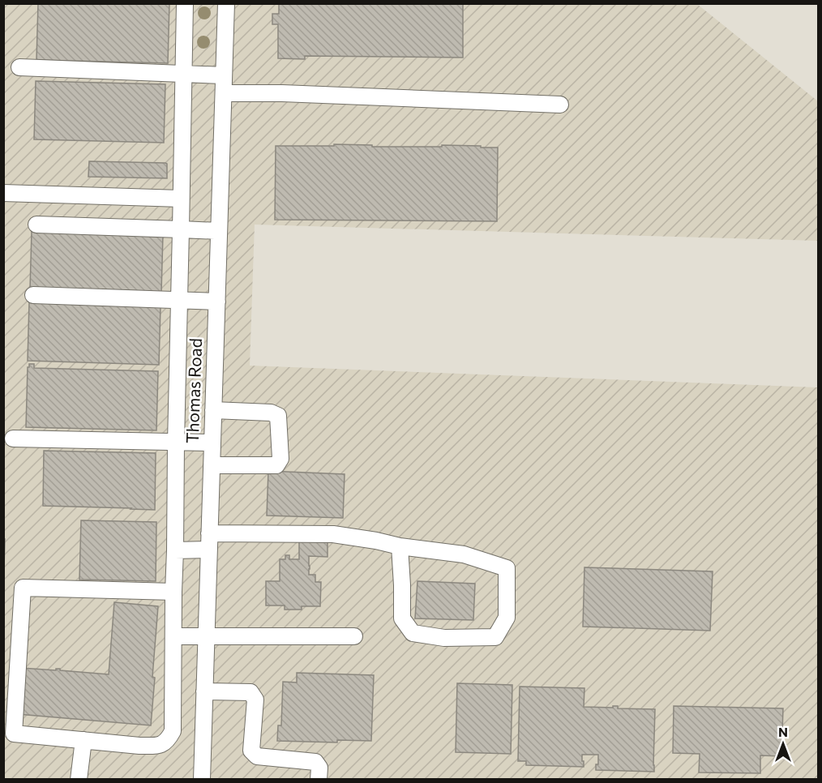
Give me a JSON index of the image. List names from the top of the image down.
{
  "streets": {
    "street": ["Thomas Road"]
  },
  "north": "top"
}
